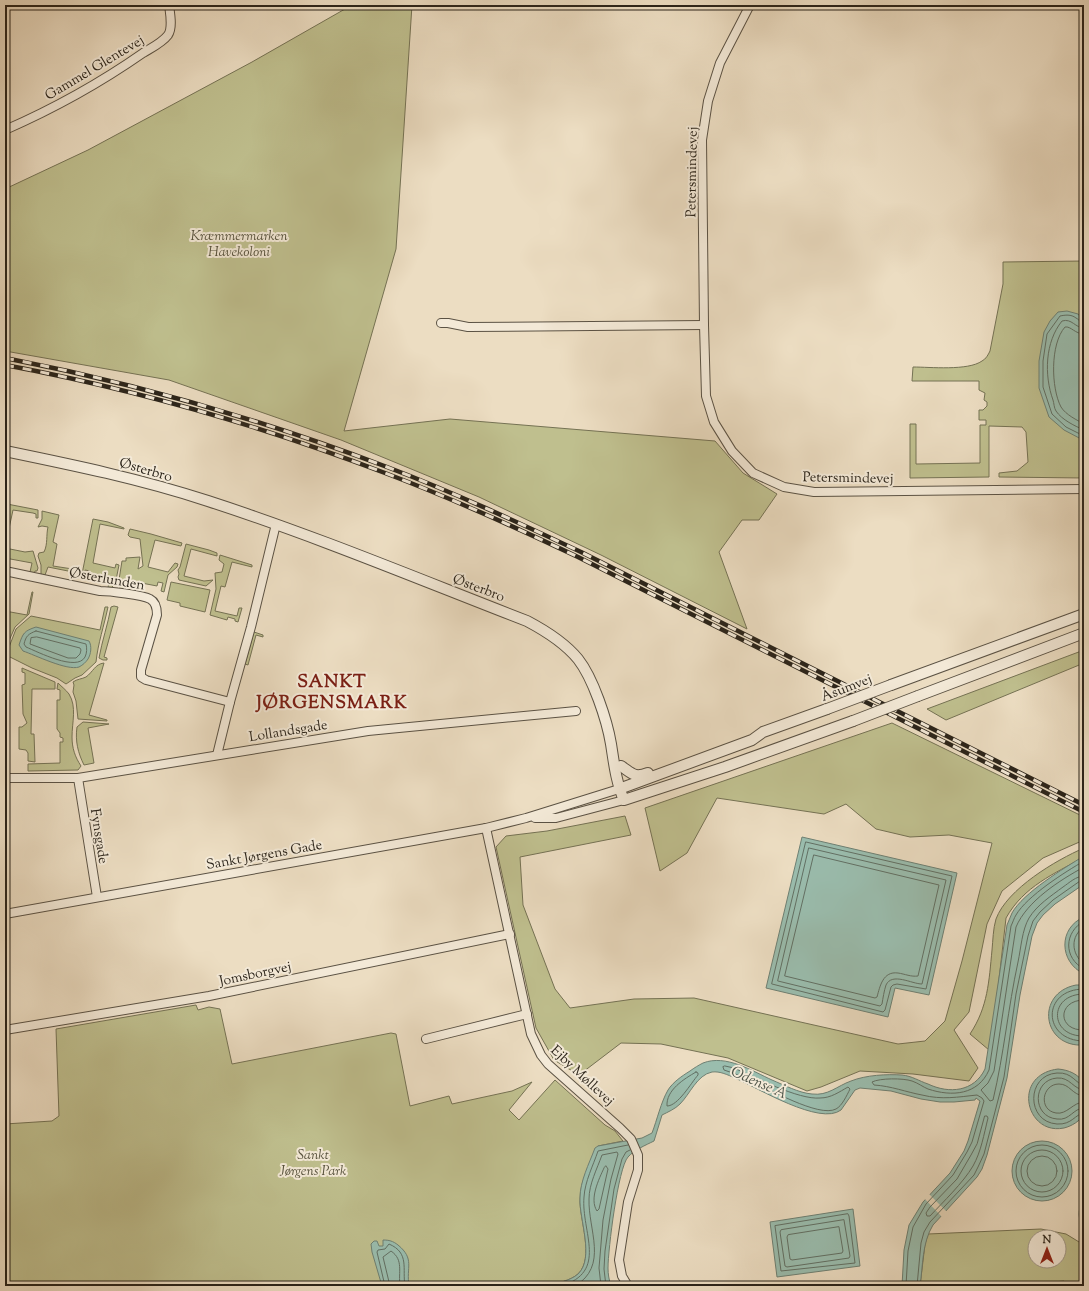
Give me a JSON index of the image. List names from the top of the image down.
{
  "streets": {
    "street": [
      "Gammel Glentevej",
      "Petersmindevej",
      "Østerbro",
      "Østerlunden",
      "Åsumvej",
      "Lollandsgade",
      "Fynsgade",
      "Sankt Jørgens Gade",
      "Jomsborgvej",
      "Ejby Møllevej"
    ]
  },
  "crossings": [
    ["Østerbro", "Åsumvej"],
    ["Østerbro", "Sankt Jørgens Gade"],
    ["Åsumvej", "Sankt Jørgens Gade"],
    ["Lollandsgade", "Fynsgade"],
    ["Fynsgade", "Sankt Jørgens Gade"],
    ["Sankt Jørgens Gade", "Ejby Møllevej"],
    ["Jomsborgvej", "Ejby Møllevej"]
  ],
  "districts": ["SANKT JØRGENSMARK"],
  "water": ["Odense Å"],
  "parks": ["Kræmmermarken Havekoloni", "Sankt Jørgens Park"],
  "north": "top"
}
